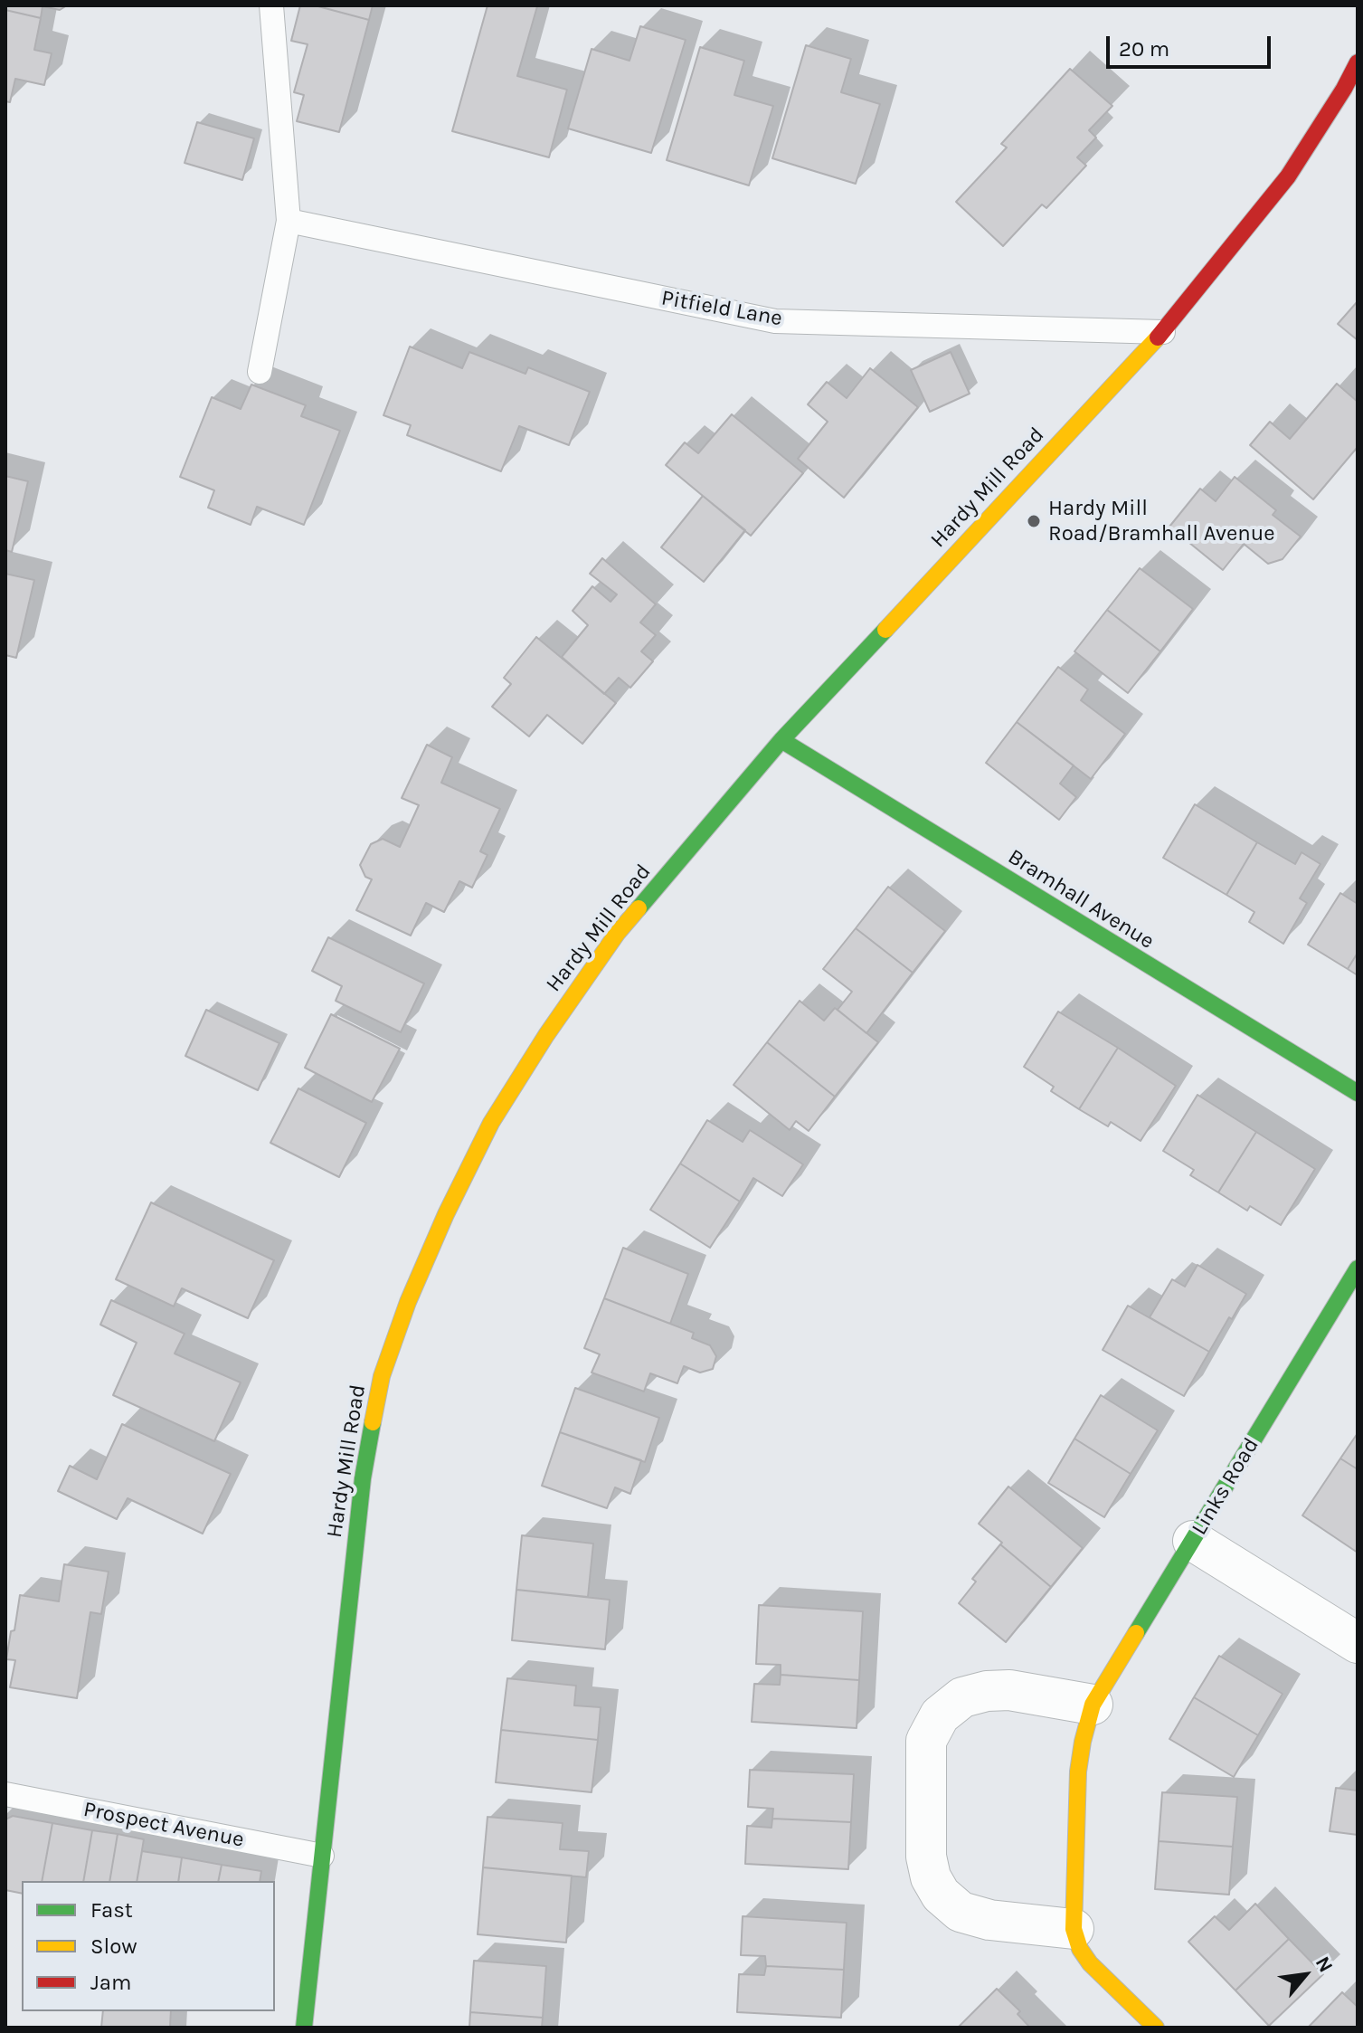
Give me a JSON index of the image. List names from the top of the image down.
{
  "streets": {
    "main road": ["Hardy Mill Road", "Bramhall Avenue", "Links Road"],
    "lane": ["Pitfield Lane", "Prospect Avenue"]
  },
  "crossings": [
    ["Pitfield Lane", "Hardy Mill Road"],
    ["Hardy Mill Road", "Bramhall Avenue"],
    ["Hardy Mill Road", "Prospect Avenue"]
  ],
  "places": ["Hardy Mill Road/Bramhall Avenue"],
  "legend": ["Fast", "Slow", "Jam"],
  "scale_bar": "20 m",
  "north": "top right"
}
